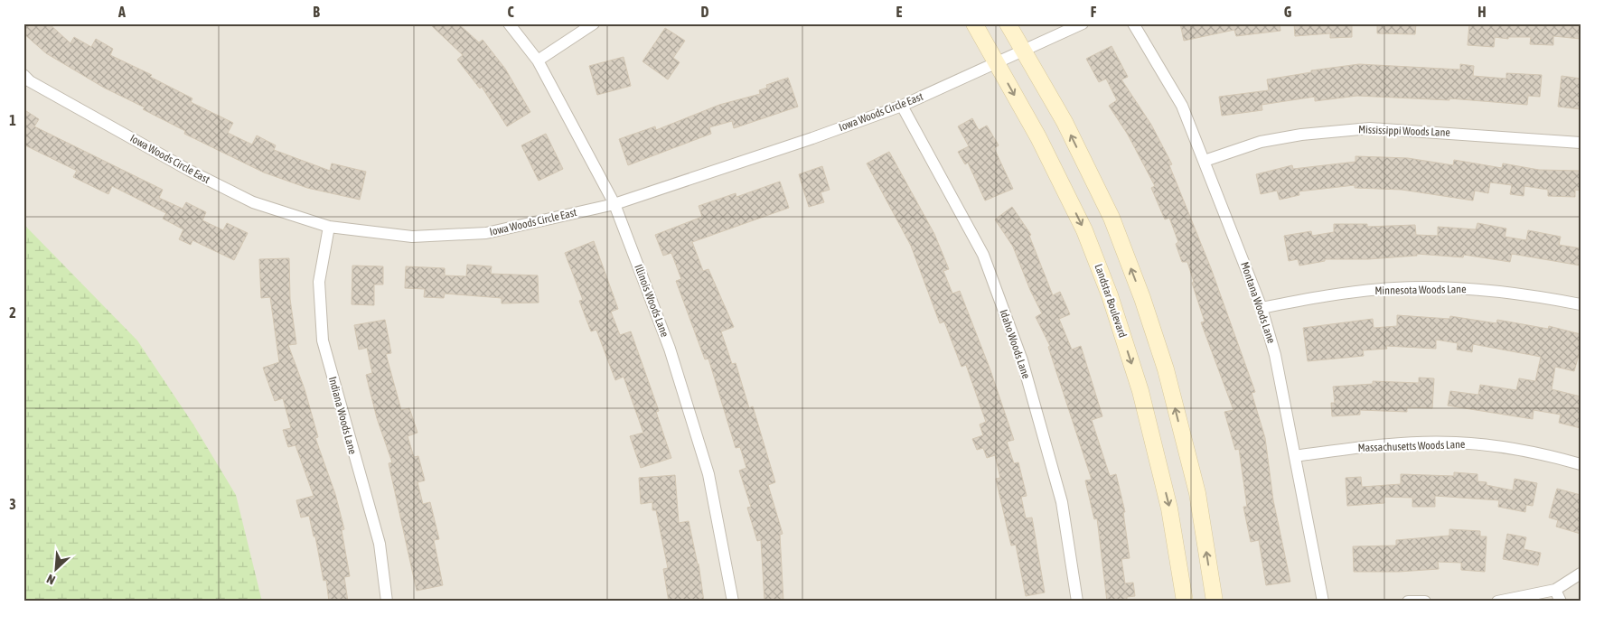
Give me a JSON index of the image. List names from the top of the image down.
{
  "streets": {
    "street": [
      "Iowa Woods Circle East",
      "Mississippi Woods Lane",
      "Minnesota Woods Lane",
      "Illinois Woods Lane",
      "Landstar Boulevard",
      "Montana Woods Lane",
      "Idaho Woods Lane",
      "Indiana Woods Lane",
      "Massachusetts Woods Lane"
    ]
  },
  "crossings": [
    ["Iowa Woods Circle East", "Illinois Woods Lane"],
    ["Iowa Woods Circle East", "Landstar Boulevard"],
    ["Iowa Woods Circle East", "Idaho Woods Lane"],
    ["Iowa Woods Circle East", "Indiana Woods Lane"],
    ["Mississippi Woods Lane", "Montana Woods Lane"],
    ["Minnesota Woods Lane", "Montana Woods Lane"],
    ["Montana Woods Lane", "Massachusetts Woods Lane"]
  ],
  "north": "bottom left",
  "grid": {
    "columns": [
      "A",
      "B",
      "C",
      "D",
      "E",
      "F",
      "G",
      "H"
    ],
    "rows": ["1", "2", "3"]
  }
}
